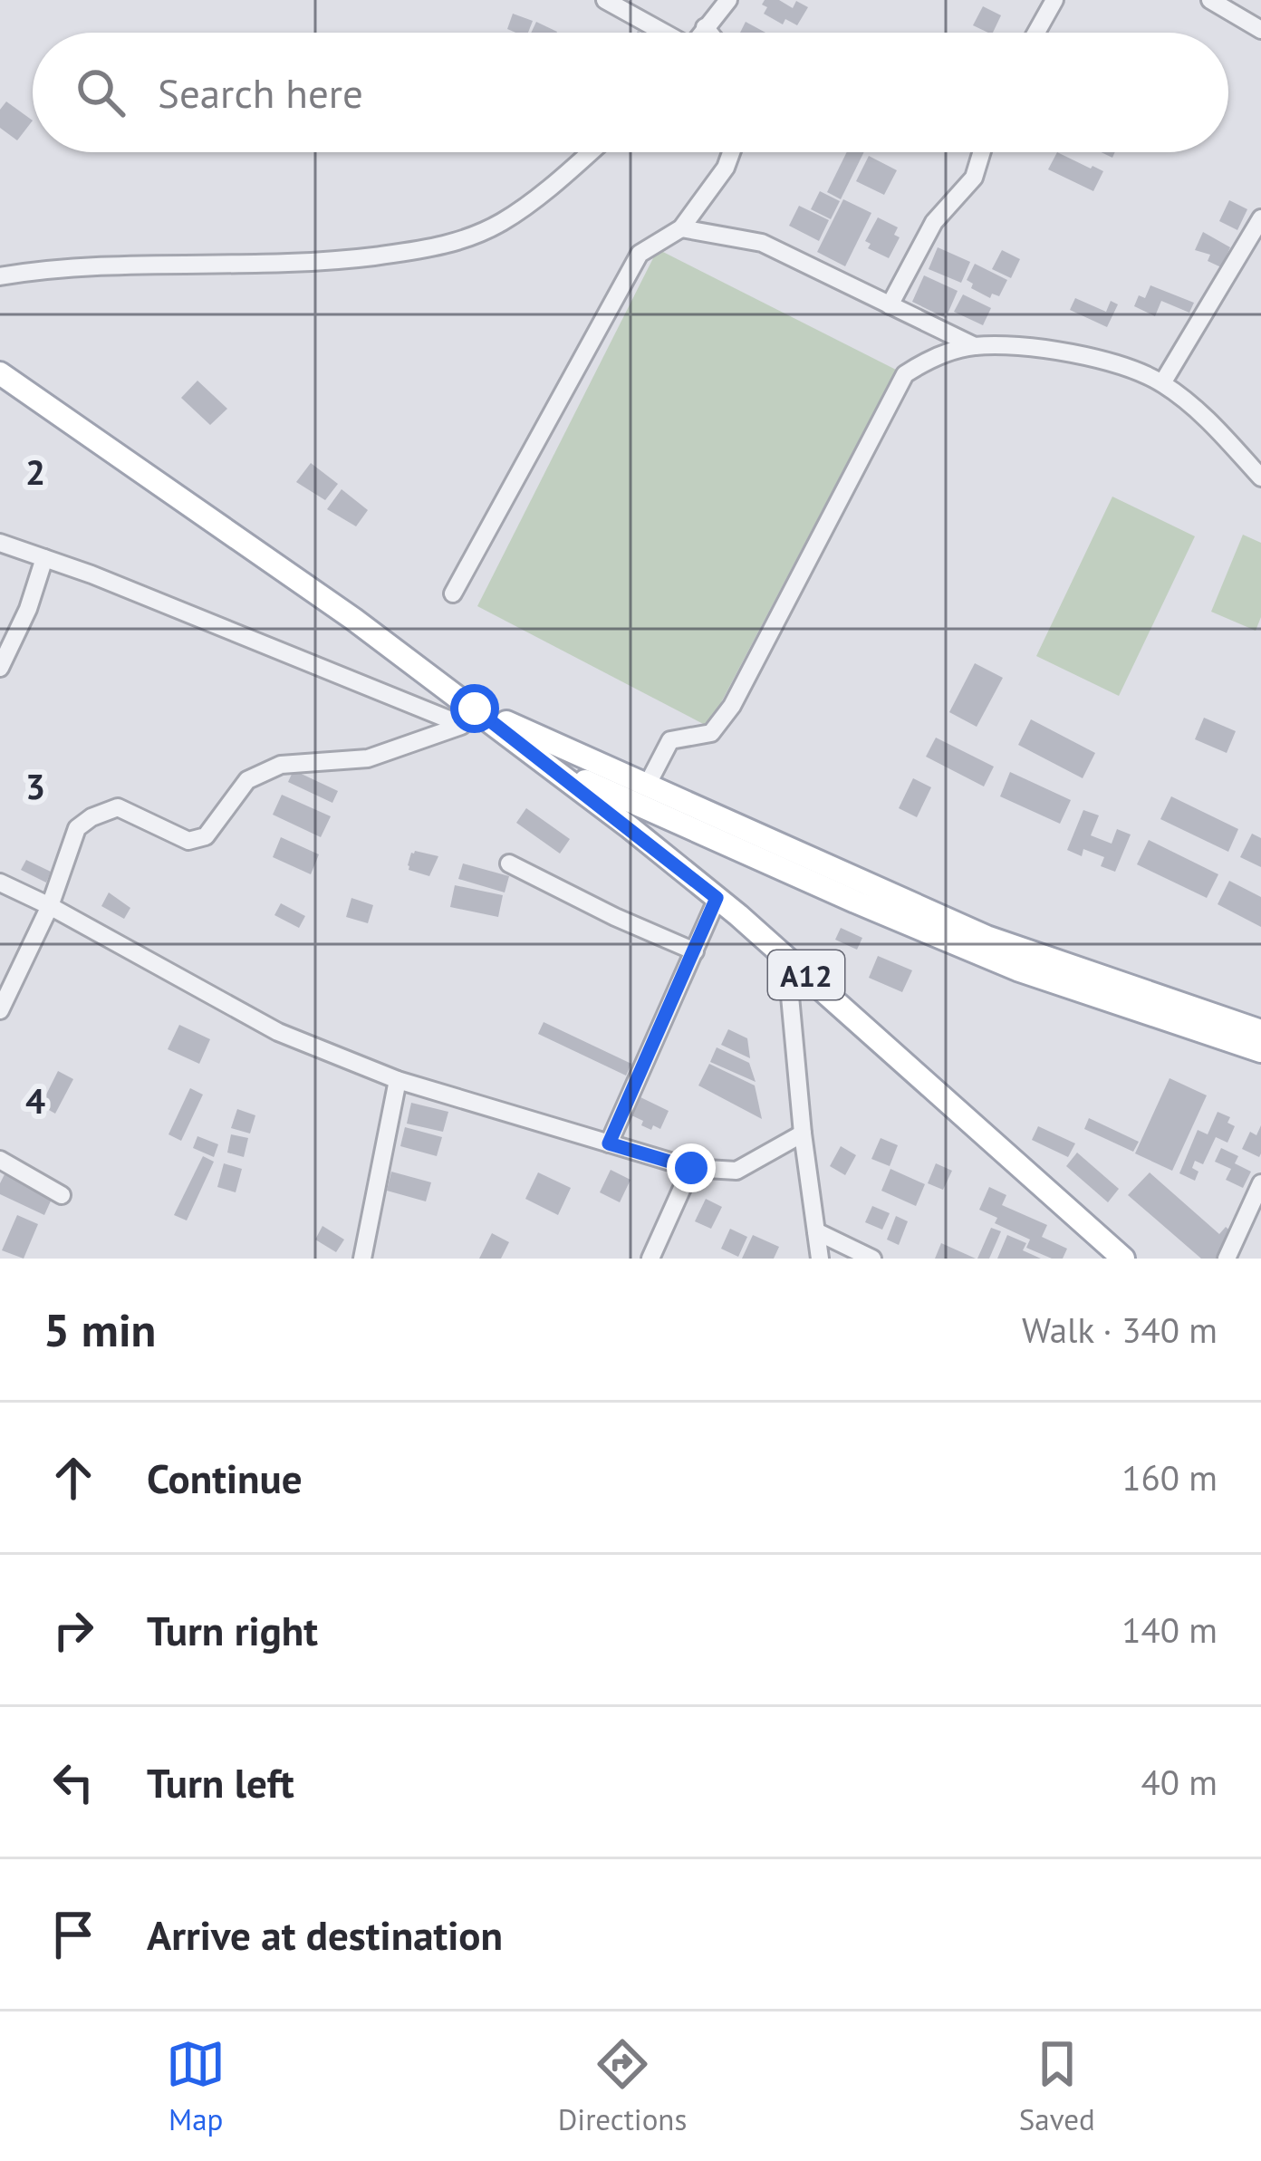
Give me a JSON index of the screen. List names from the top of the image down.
{
  "streets": {
    "main road": ["A12"]
  },
  "page": {
    "search": "Search here",
    "heading": ["5 min", "Walk · 340 m"],
    "list": [
      ["Continue", "160 m"],
      ["Turn right", "140 m"],
      ["Turn left", "40 m"],
      "Arrive at destination"
    ],
    "nav": ["Map", "Directions", "Saved"]
  },
  "grid": {
    "rows": ["2", "3", "4"]
  }
}
